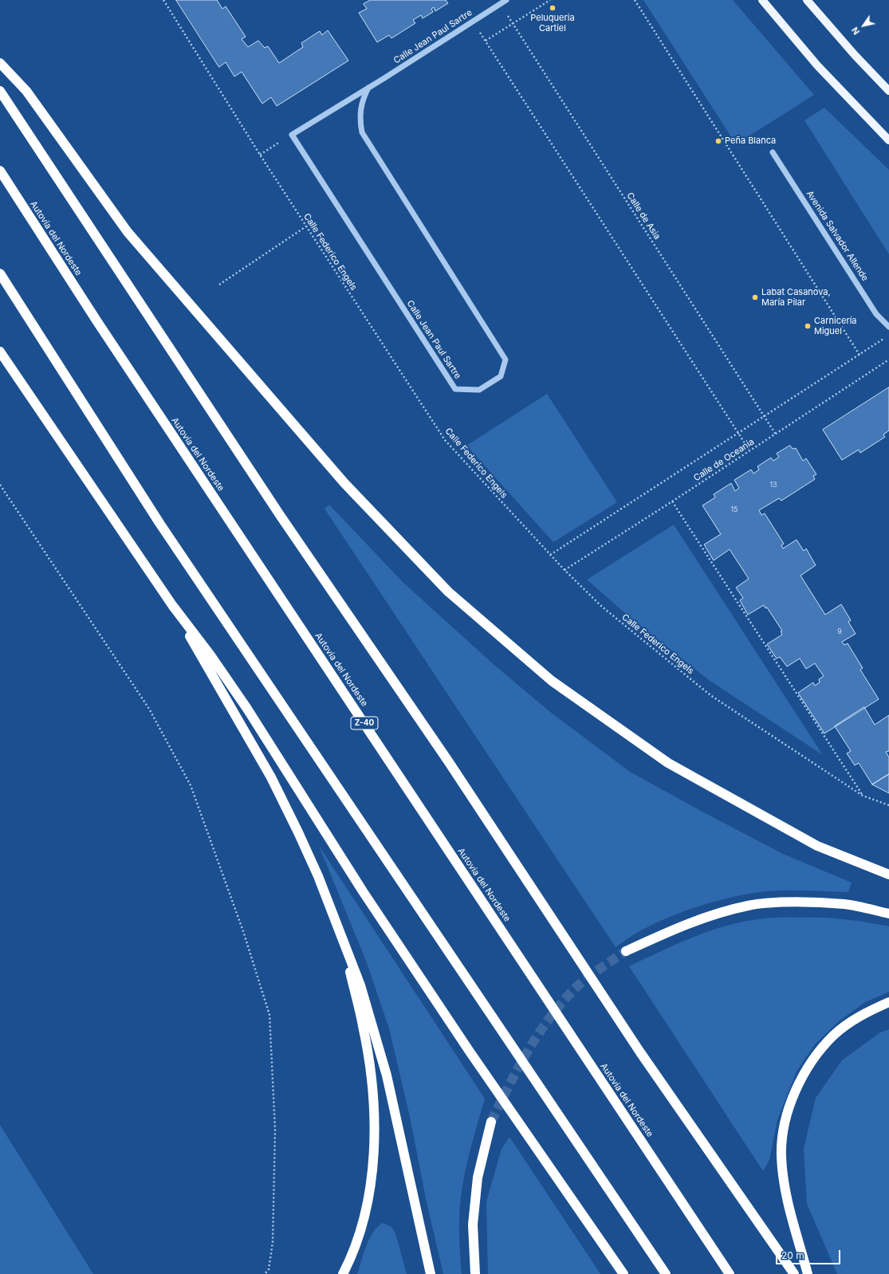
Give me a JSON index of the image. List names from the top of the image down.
{
  "streets": {
    "highway": ["Autovía del Nordeste", "Z-40"],
    "lane": ["Calle Jean Paul Sartre", "Avenida Salvador Allende"],
    "path": ["Calle de Asia", "Calle Federico Engels", "Calle de Oceanía"]
  },
  "crossings": [
    ["Calle Jean Paul Sartre", "Calle de Asia"],
    ["Calle de Asia", "Calle de Oceanía"],
    ["Calle Federico Engels", "Calle de Oceanía"]
  ],
  "places": [
    "Peluqueria Cartiel",
    "Peña Blanca",
    "Labat Casanova, María Pilar",
    "Carnicería Miguel"
  ],
  "house_numbers": ["13", "15", "9"],
  "scale_bar": "20 m",
  "north": "bottom left"
}
